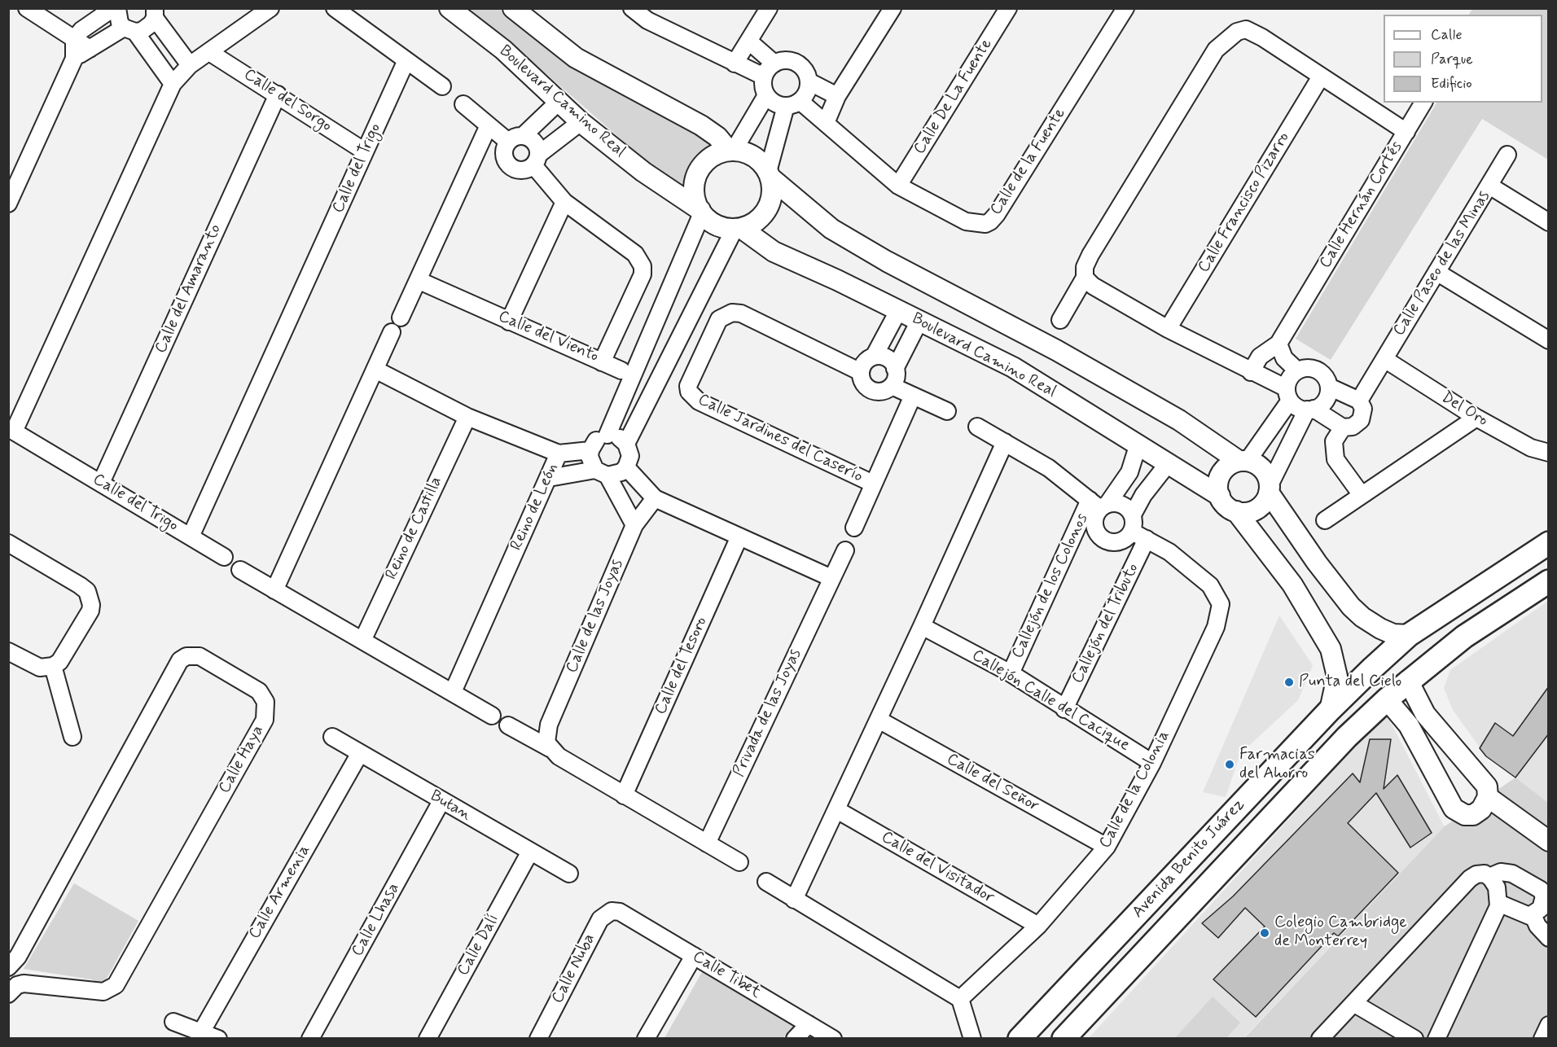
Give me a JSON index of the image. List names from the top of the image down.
{
  "streets": {
    "main road": ["Avenida Benito Juárez"],
    "street": [
      "Calle De La Fuente",
      "Calle del Sorgo",
      "Boulevard Camino Real",
      "Calle de la Fuente",
      "Calle del Trigo",
      "Calle Francisco Pizarro",
      "Calle Hernán Cortés",
      "Calle Paseo de las Minas",
      "Calle del Amaranto",
      "Calle del Viento",
      "Del Oro",
      "Calle Jardines del Caserío",
      "Reino de León",
      "Reino de Castilla",
      "Callejón de los Colonos",
      "Calle de las Joyas",
      "Callejón del Tributo",
      "Calle del Tesoro",
      "Callejón Calle del Cacique",
      "Privada de las Joyas",
      "Calle Haya",
      "Calle del Señor",
      "Calle de la Colonia",
      "Butan",
      "Calle del Visitador",
      "Calle Armenia",
      "Calle Lhasa",
      "Calle Dalí",
      "Calle Nuba",
      "Calle Tibet"
    ]
  },
  "crossings": [
    ["Calle De La Fuente", "Calle de la Fuente"],
    ["Calle del Sorgo", "Calle del Trigo"],
    ["Calle del Sorgo", "Calle del Amaranto"],
    ["Boulevard Camino Real", "Callejón de los Colonos"],
    ["Calle del Trigo", "Calle del Amaranto"],
    ["Calle Francisco Pizarro", "Calle Hernán Cortés"],
    ["Calle Paseo de las Minas", "Del Oro"],
    ["Reino de León", "Reino de Castilla"],
    ["Callejón de los Colonos", "Callejón Calle del Cacique"],
    ["Callejón de los Colonos", "Calle de la Colonia"],
    ["Callejón del Tributo", "Callejón Calle del Cacique"],
    ["Callejón del Tributo", "Calle de la Colonia"],
    ["Callejón Calle del Cacique", "Calle de la Colonia"],
    ["Calle del Señor", "Calle de la Colonia"],
    ["Calle de la Colonia", "Calle del Visitador"],
    ["Butan", "Calle Armenia"],
    ["Butan", "Calle Lhasa"],
    ["Butan", "Calle Dalí"],
    ["Calle Nuba", "Calle Tibet"]
  ],
  "places": ["Punta del Cielo", "Farmacias del Ahorro", "Colegio Cambridge de Monterrey"],
  "legend": ["Calle", "Parque", "Edificio"]
}
